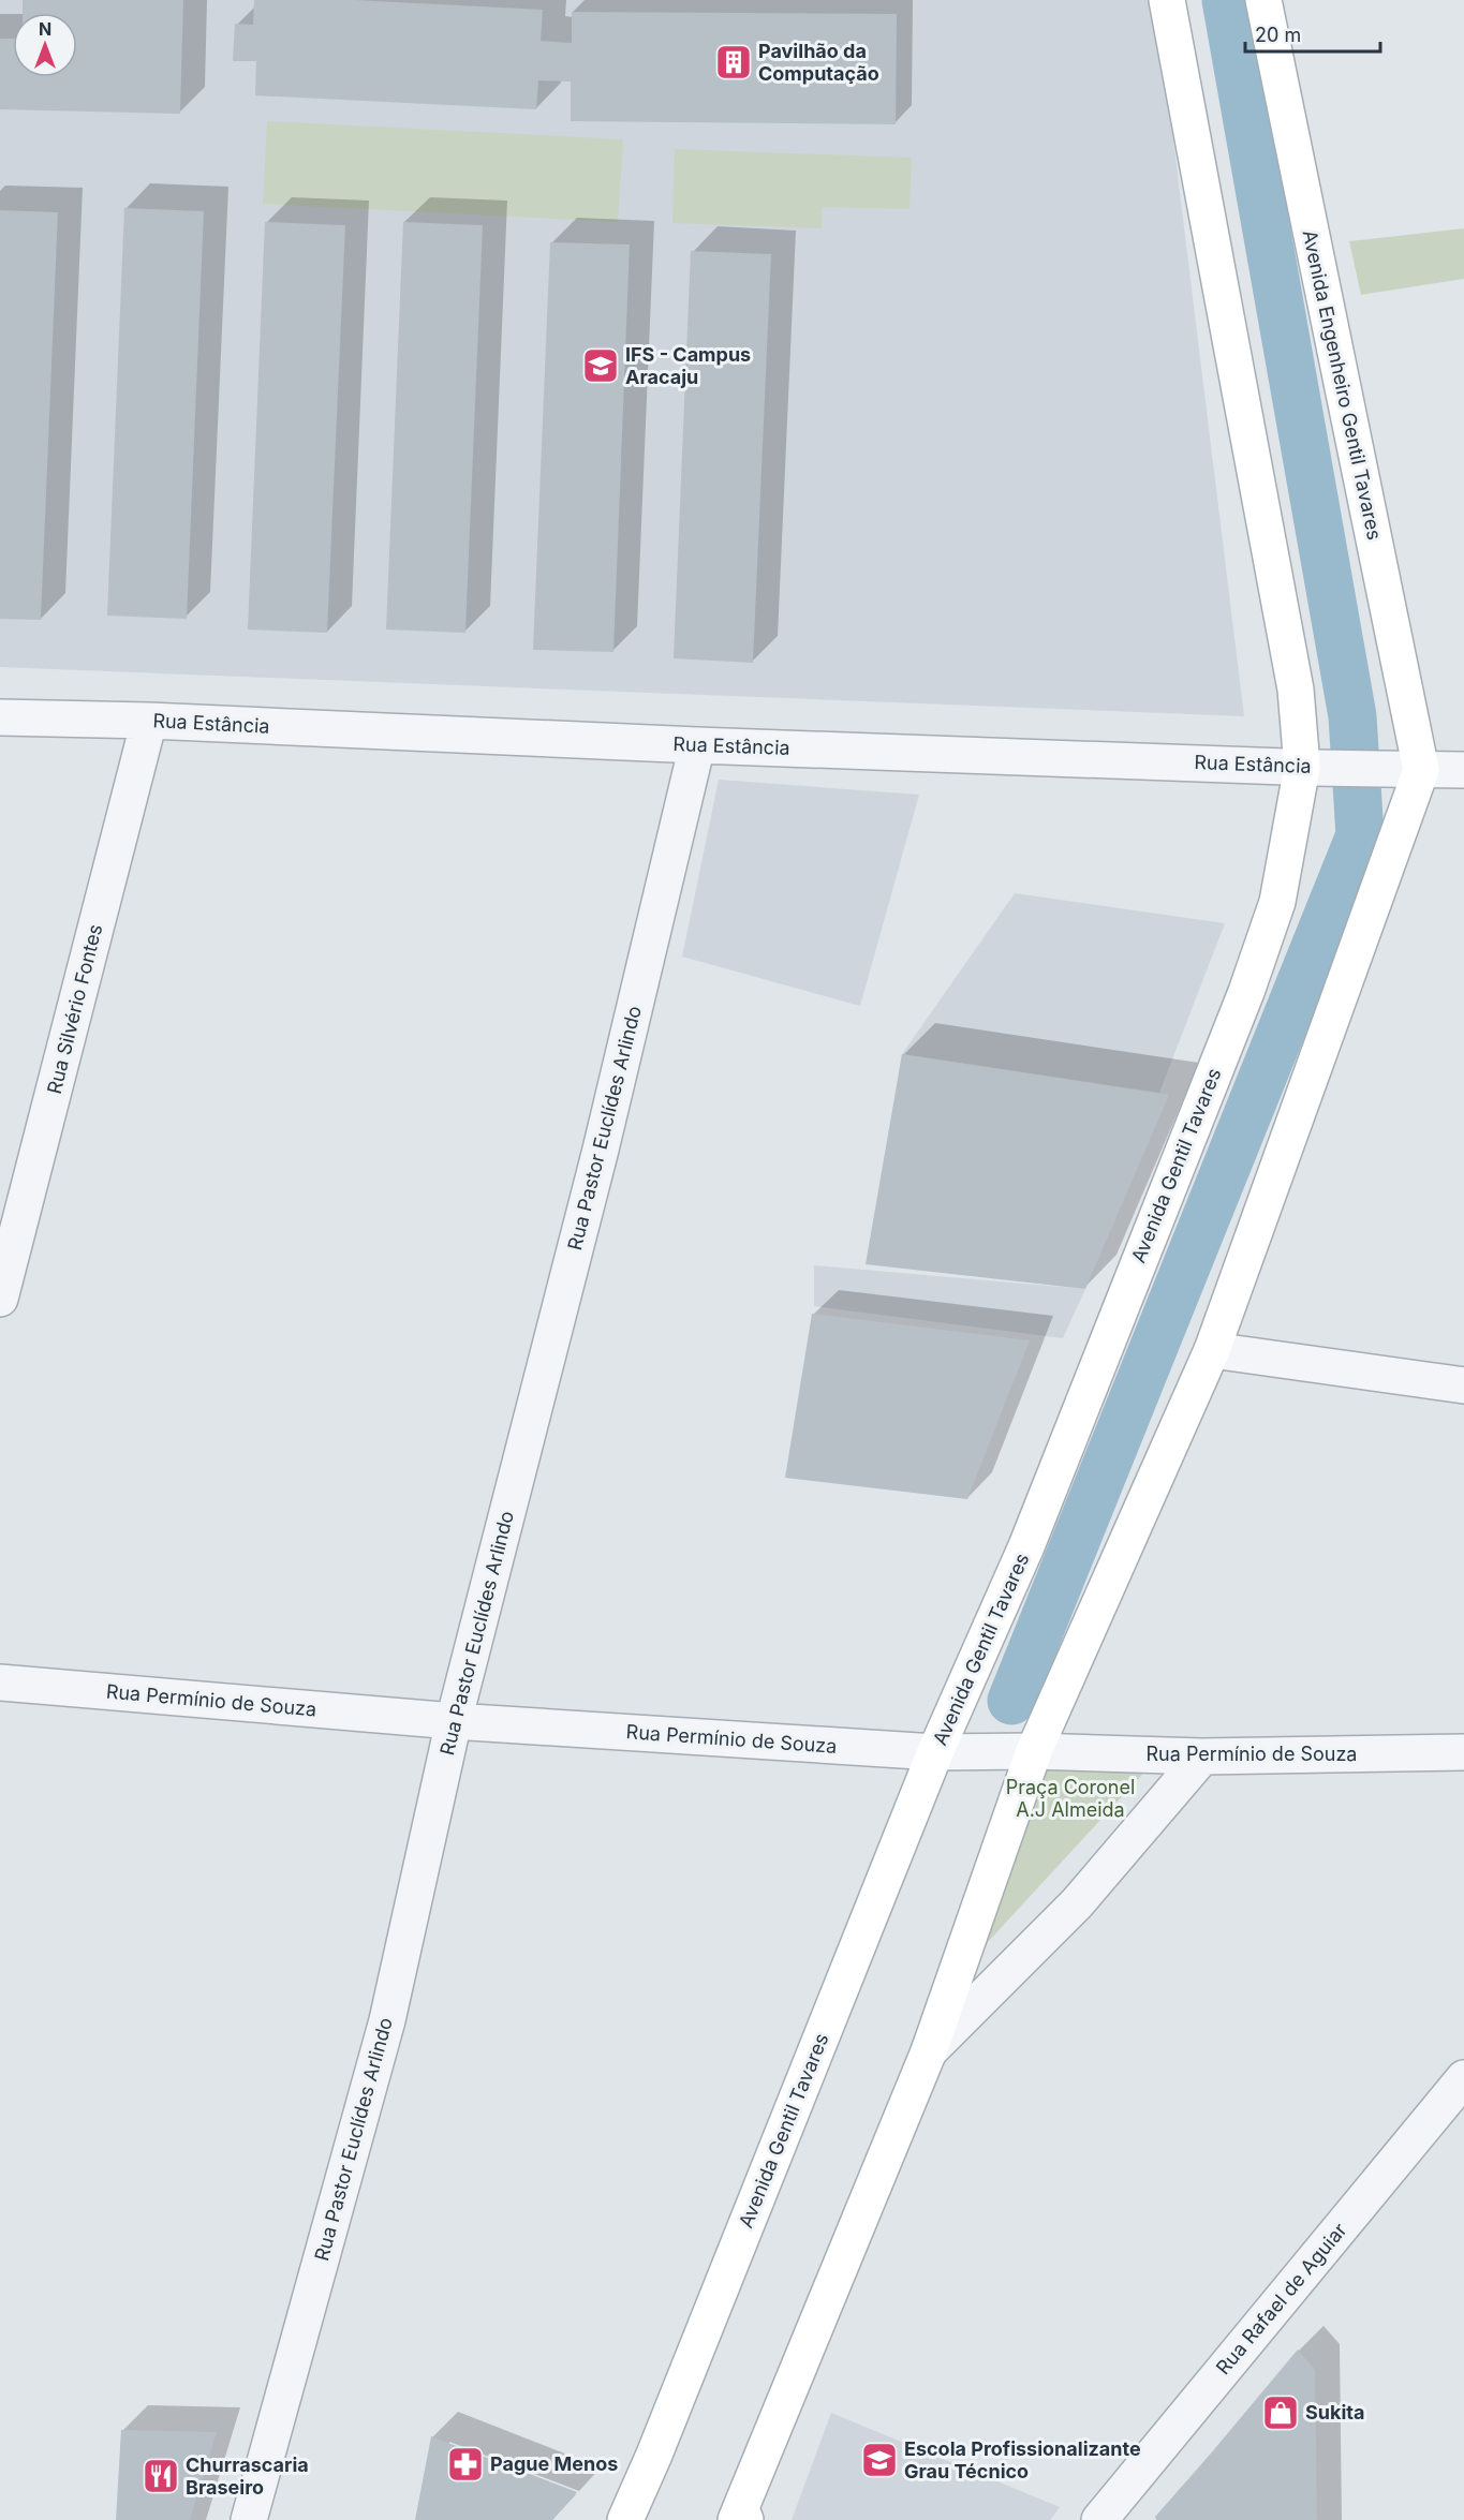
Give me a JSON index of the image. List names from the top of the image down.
{
  "streets": {
    "main road": ["Avenida Engenheiro Gentil Tavares", "Avenida Gentil Tavares"],
    "street": [
      "Rua Estância",
      "Rua Silvério Fontes",
      "Rua Pastor Euclídes Arlindo",
      "Rua Permínio de Souza",
      "Rua Rafael de Aguiar"
    ]
  },
  "crossings": [
    ["Avenida Engenheiro Gentil Tavares", "Rua Estância"],
    ["Rua Estância", "Rua Silvério Fontes"],
    ["Rua Estância", "Rua Pastor Euclídes Arlindo"],
    ["Rua Estância", "Avenida Gentil Tavares"],
    ["Rua Pastor Euclídes Arlindo", "Rua Permínio de Souza"],
    ["Avenida Gentil Tavares", "Rua Permínio de Souza"]
  ],
  "parks": ["Praça Coronel A.J Almeida"],
  "places": {
    "building": ["Pavilhão da Computação"],
    "school or university": ["IFS - Campus Aracaju", "Escola Profissionalizante Grau Técnico"],
    "shop": ["Sukita"],
    "pharmacy": ["Pague Menos"],
    "restaurant": ["Churrascaria Braseiro"]
  },
  "scale_bar": "20 m",
  "north": "top"
}
